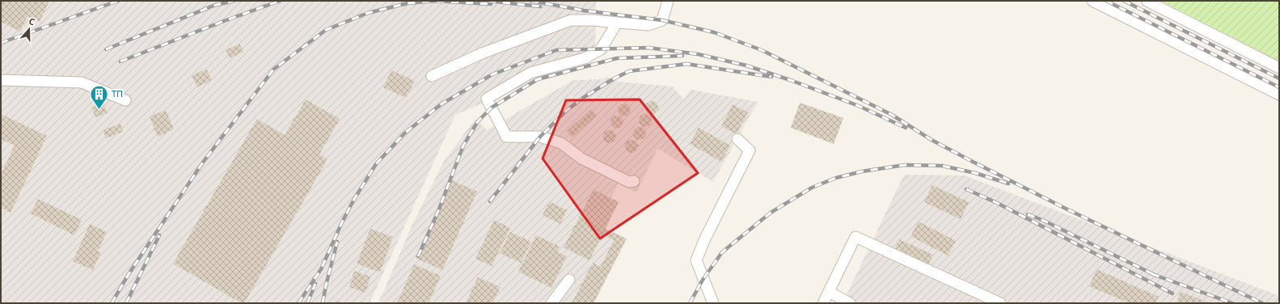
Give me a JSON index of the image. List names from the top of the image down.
{
  "places": {
    "building": ["ТП"]
  },
  "north": "top"
}
